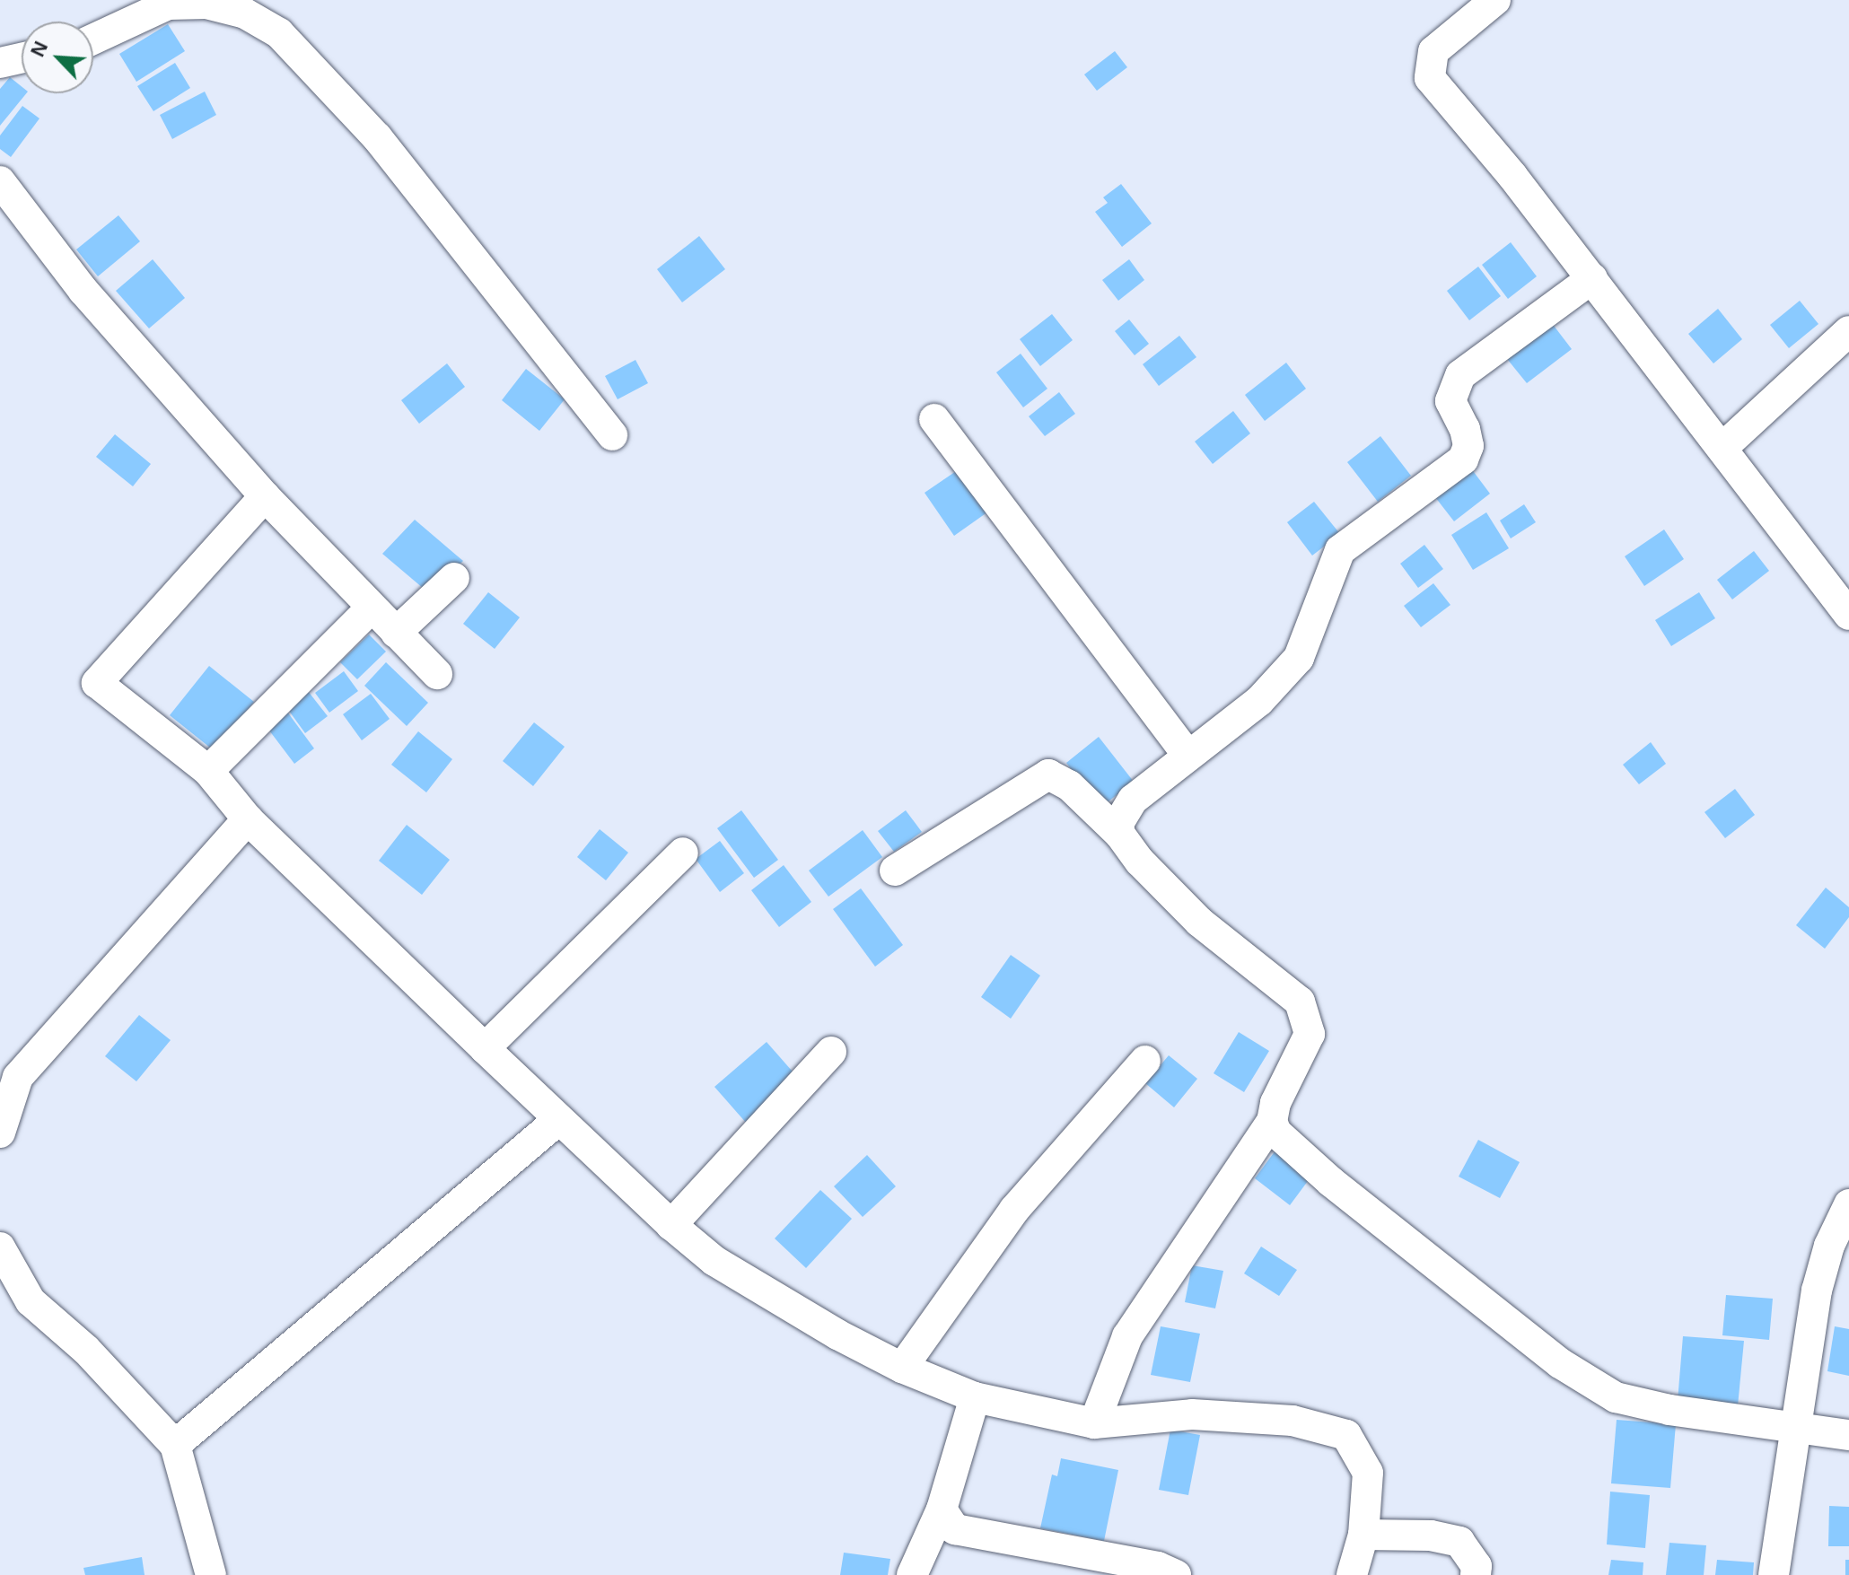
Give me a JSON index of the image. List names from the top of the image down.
{
  "north": "top left"
}
